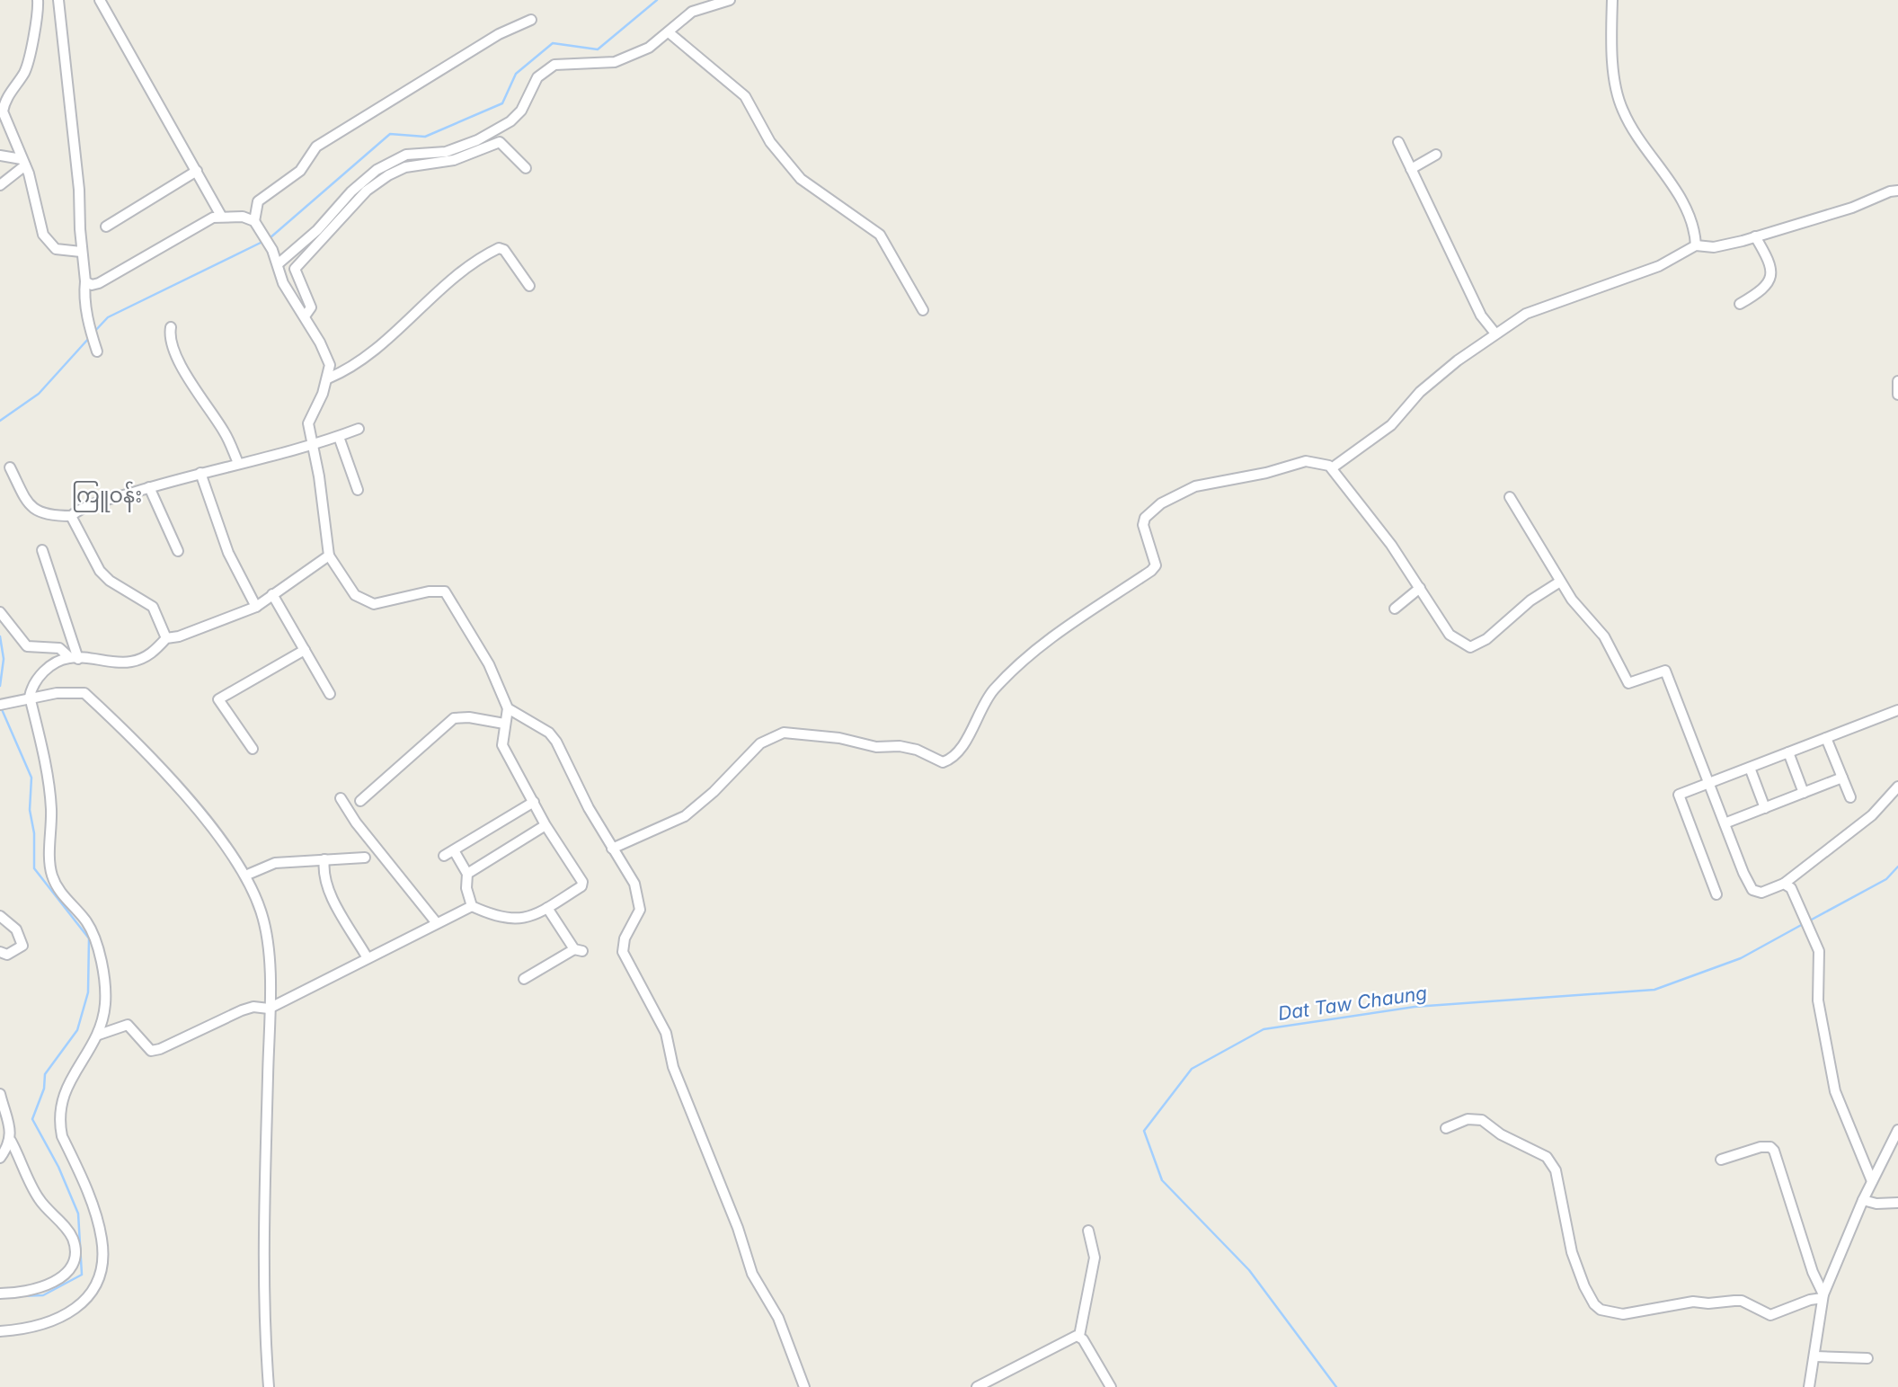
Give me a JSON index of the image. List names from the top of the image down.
{
  "districts": ["ကြူဝန်း"],
  "water": ["Dat Taw Chaung"]
}
